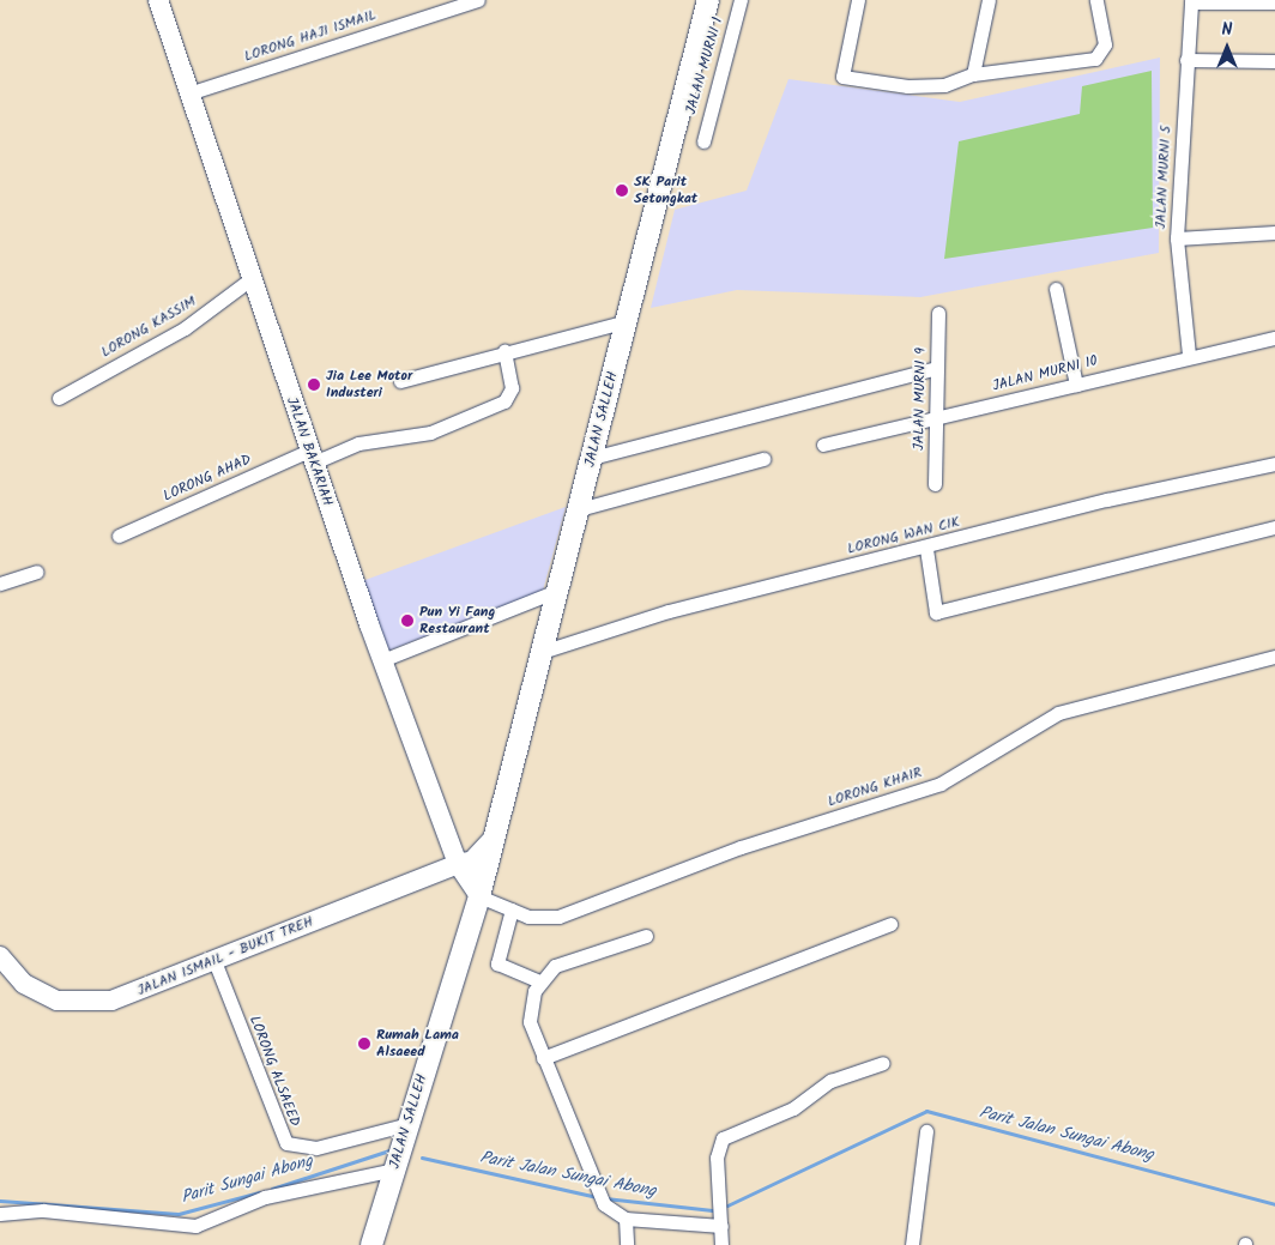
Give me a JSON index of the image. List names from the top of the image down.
{
  "streets": {
    "main road": ["JALAN SALLEH", "JALAN BAKARIAH", "JALAN ISMAIL - BUKIT TREH"],
    "street": [
      "LORONG HAJI ISMAIL",
      "JALAN MURNI 1",
      "JALAN MURNI 5",
      "LORONG KASSIM",
      "JALAN MURNI 10",
      "JALAN MURNI 9",
      "LORONG AHAD",
      "LORONG WAN CIK",
      "LORONG KHAIR",
      "LORONG ALSAEED"
    ]
  },
  "crossings": [
    ["LORONG HAJI ISMAIL", "JALAN BAKARIAH"],
    ["JALAN MURNI 5", "JALAN MURNI 10"],
    ["LORONG KASSIM", "JALAN BAKARIAH"],
    ["JALAN MURNI 10", "JALAN MURNI 9"],
    ["JALAN SALLEH", "JALAN BAKARIAH"],
    ["JALAN SALLEH", "LORONG WAN CIK"],
    ["JALAN SALLEH", "LORONG KHAIR"],
    ["JALAN SALLEH", "LORONG ALSAEED"],
    ["JALAN BAKARIAH", "LORONG AHAD"],
    ["JALAN BAKARIAH", "LORONG KHAIR"],
    ["JALAN BAKARIAH", "JALAN ISMAIL - BUKIT TREH"],
    ["JALAN ISMAIL - BUKIT TREH", "LORONG ALSAEED"]
  ],
  "water": ["Parit Jalan Sungai Abong", "Parit Sungai Abong"],
  "places": [
    "SK Parit Setongkat",
    "Jia Lee Motor Industeri",
    "Pun Yi Fang Restaurant",
    "Rumah Lama Alsaeed"
  ],
  "north": "top"
}
